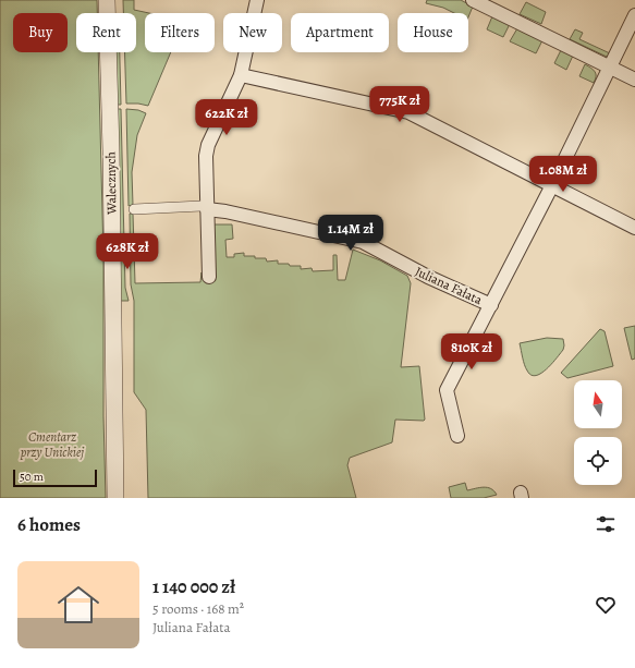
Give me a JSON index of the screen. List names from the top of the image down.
{
  "streets": {
    "street": ["Walecznych", "Juliana Fałata"]
  },
  "parks": ["Cmentarz przy Unickiej"],
  "scale_bar": "50 m",
  "north": "top",
  "page": {
    "chip": [
      "Buy",
      "Rent",
      "Filters",
      "New",
      "Apartment",
      "House"
    ],
    "price": [
      "775K zł",
      "622K zł",
      "1.08M zł",
      "1.14M zł",
      "628K zł",
      "810K zł"
    ],
    "scale": "50 m",
    "heading": "6 homes",
    "list": [
      {
        "name": "1 140 000 zł",
        "note": "5 rooms · 168 m² · Juliana Fałata"
      }
    ]
  }
}
